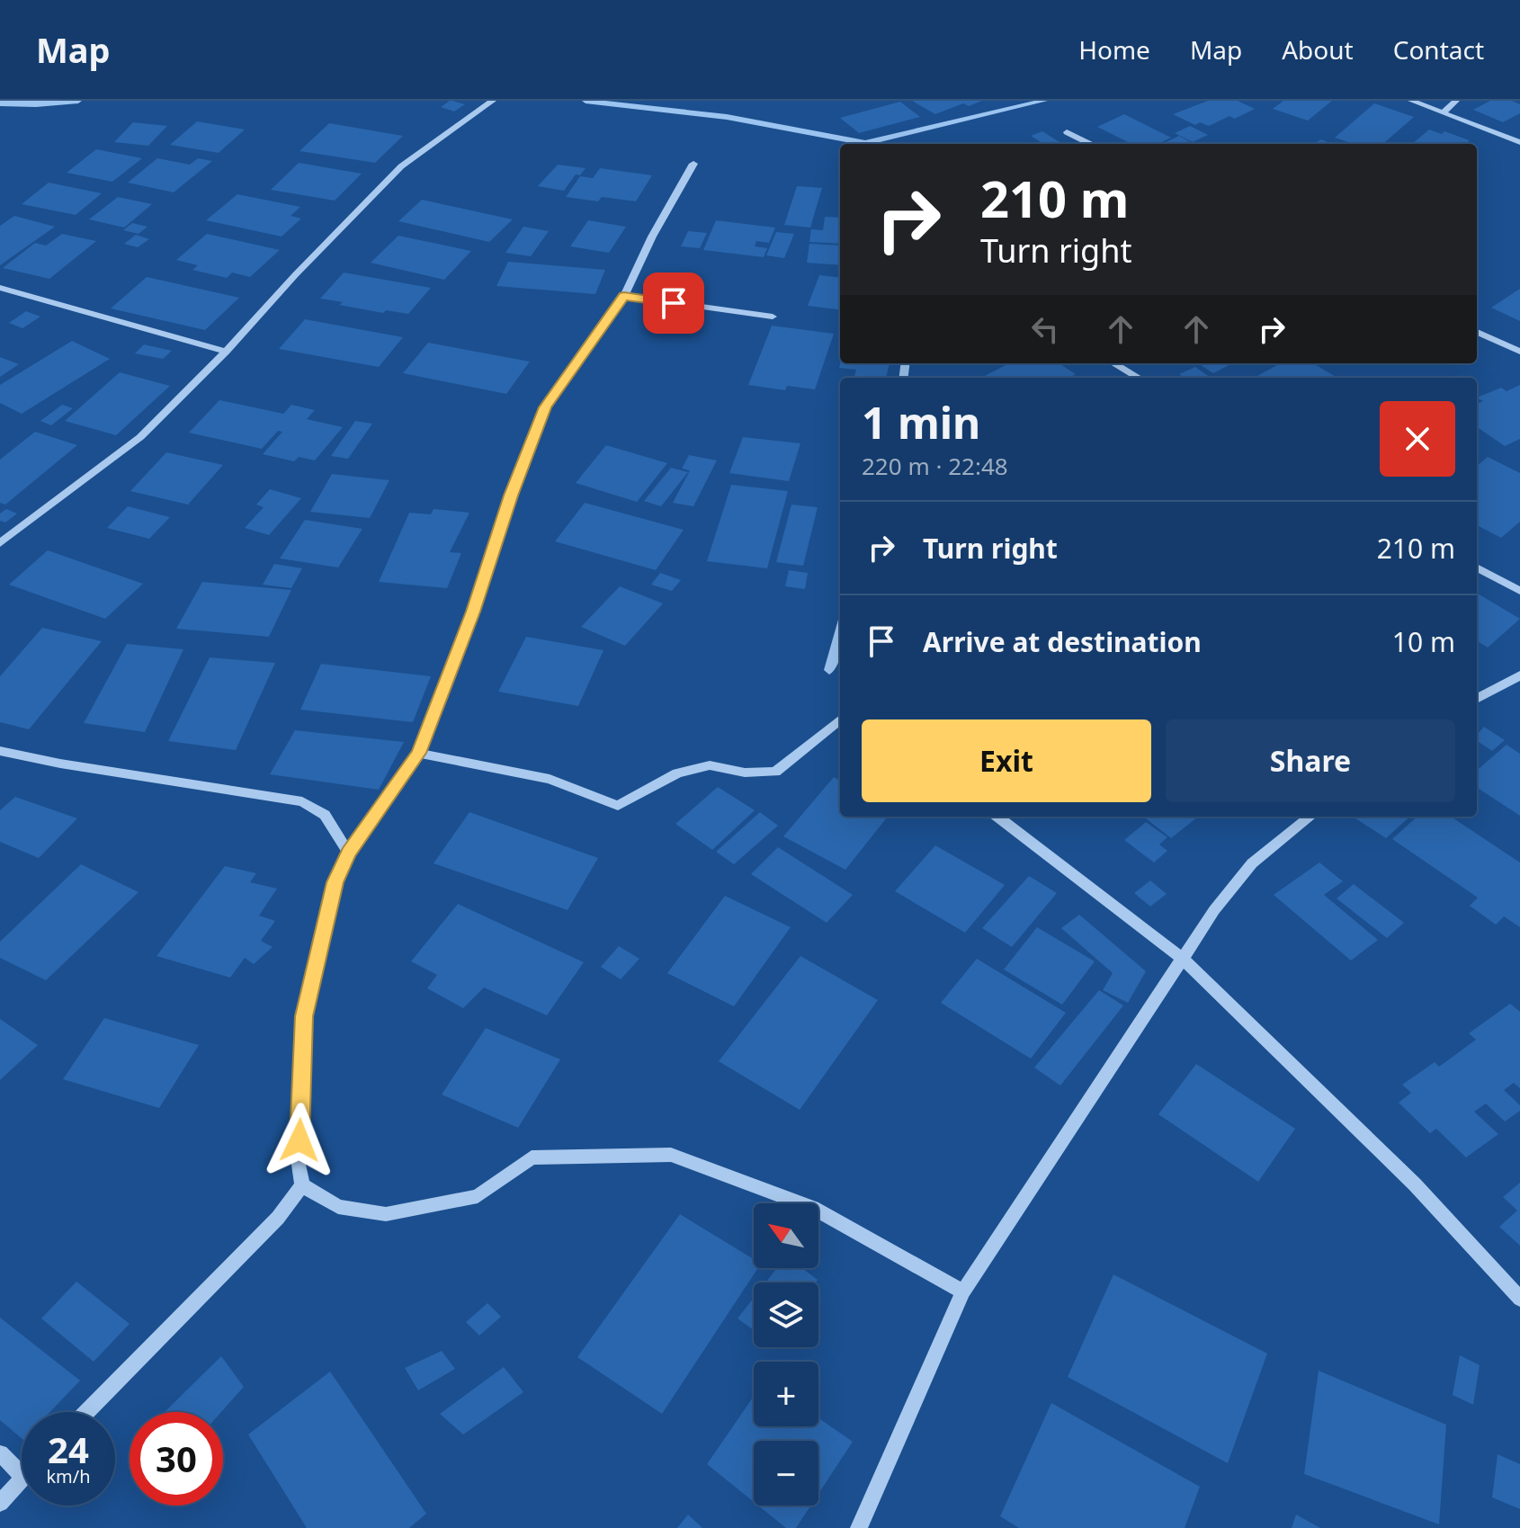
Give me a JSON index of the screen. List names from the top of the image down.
{
  "north": "top left",
  "page": {
    "header": "Map",
    "nav": [
      "Home",
      "Map",
      "About",
      "Contact"
    ],
    "turn": ["210 m", "Turn right"],
    "heading": ["1 min", "220 m · 22:48"],
    "list": [
      {
        "name": "Turn right",
        "value": "210 m"
      },
      {
        "name": "Arrive at destination",
        "value": "10 m"
      }
    ],
    "buttons": ["Exit", "Share"],
    "map_buttons": ["+", "−"],
    "speed": "24 km/h",
    "limit": "30"
  }
}
